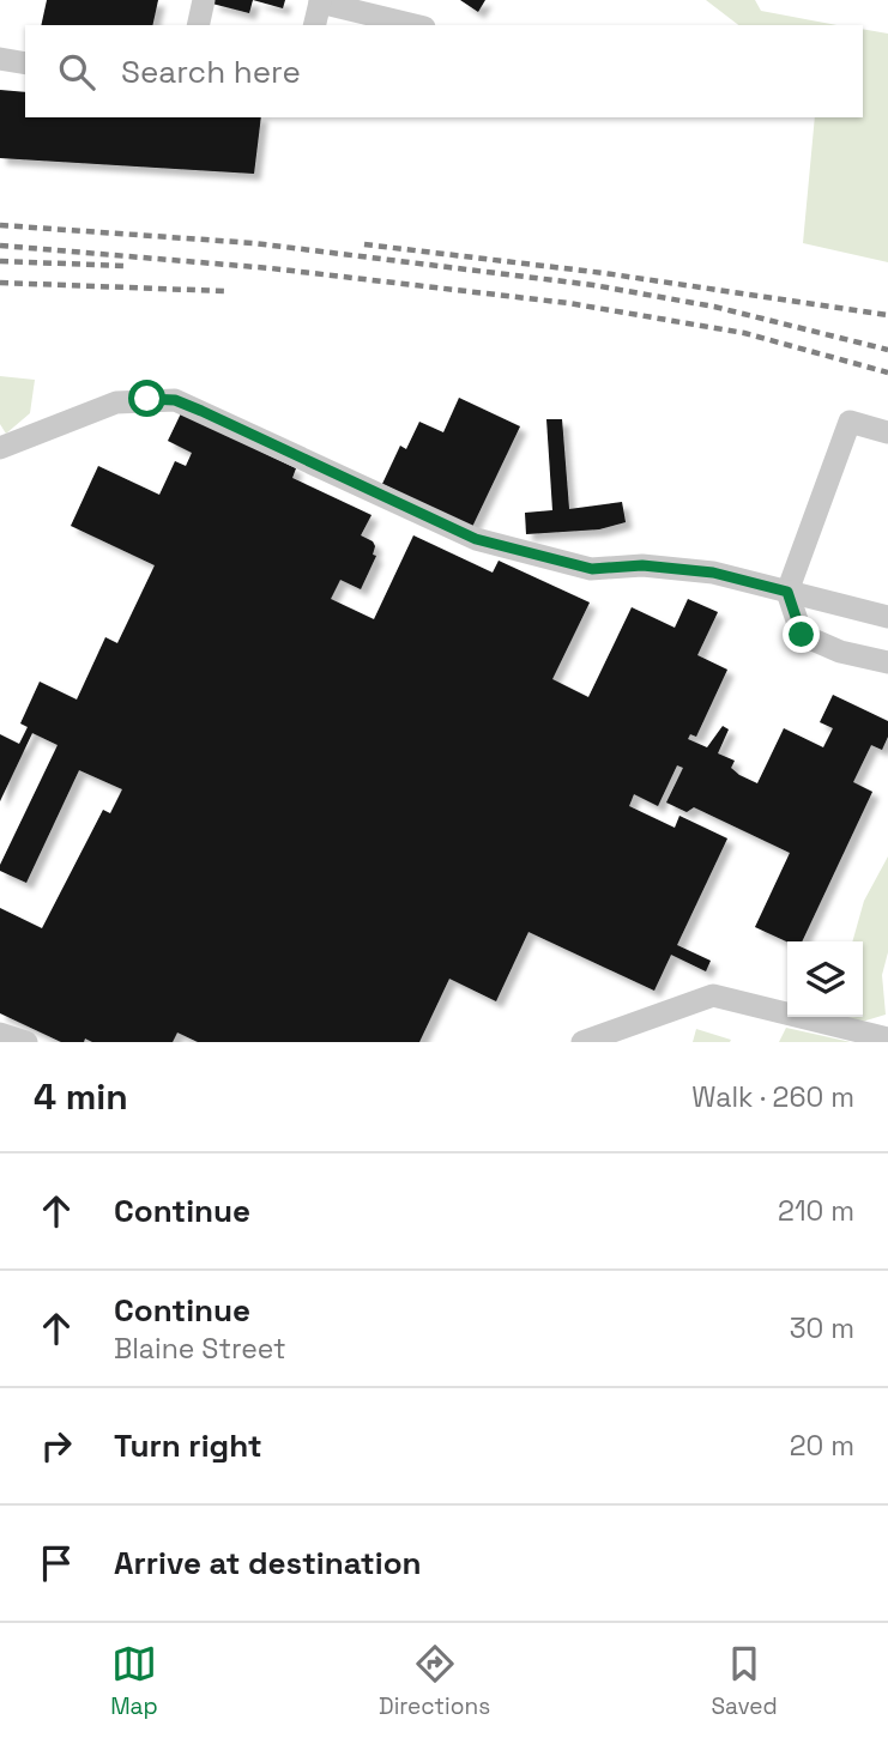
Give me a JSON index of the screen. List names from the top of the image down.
{
  "page": {
    "search": "Search here",
    "heading": ["4 min", "Walk · 260 m"],
    "list": [
      ["Continue", "210 m"],
      ["Continue", "Blaine Street", "30 m"],
      ["Turn right", "20 m"],
      "Arrive at destination"
    ],
    "nav": ["Map", "Directions", "Saved"]
  }
}
